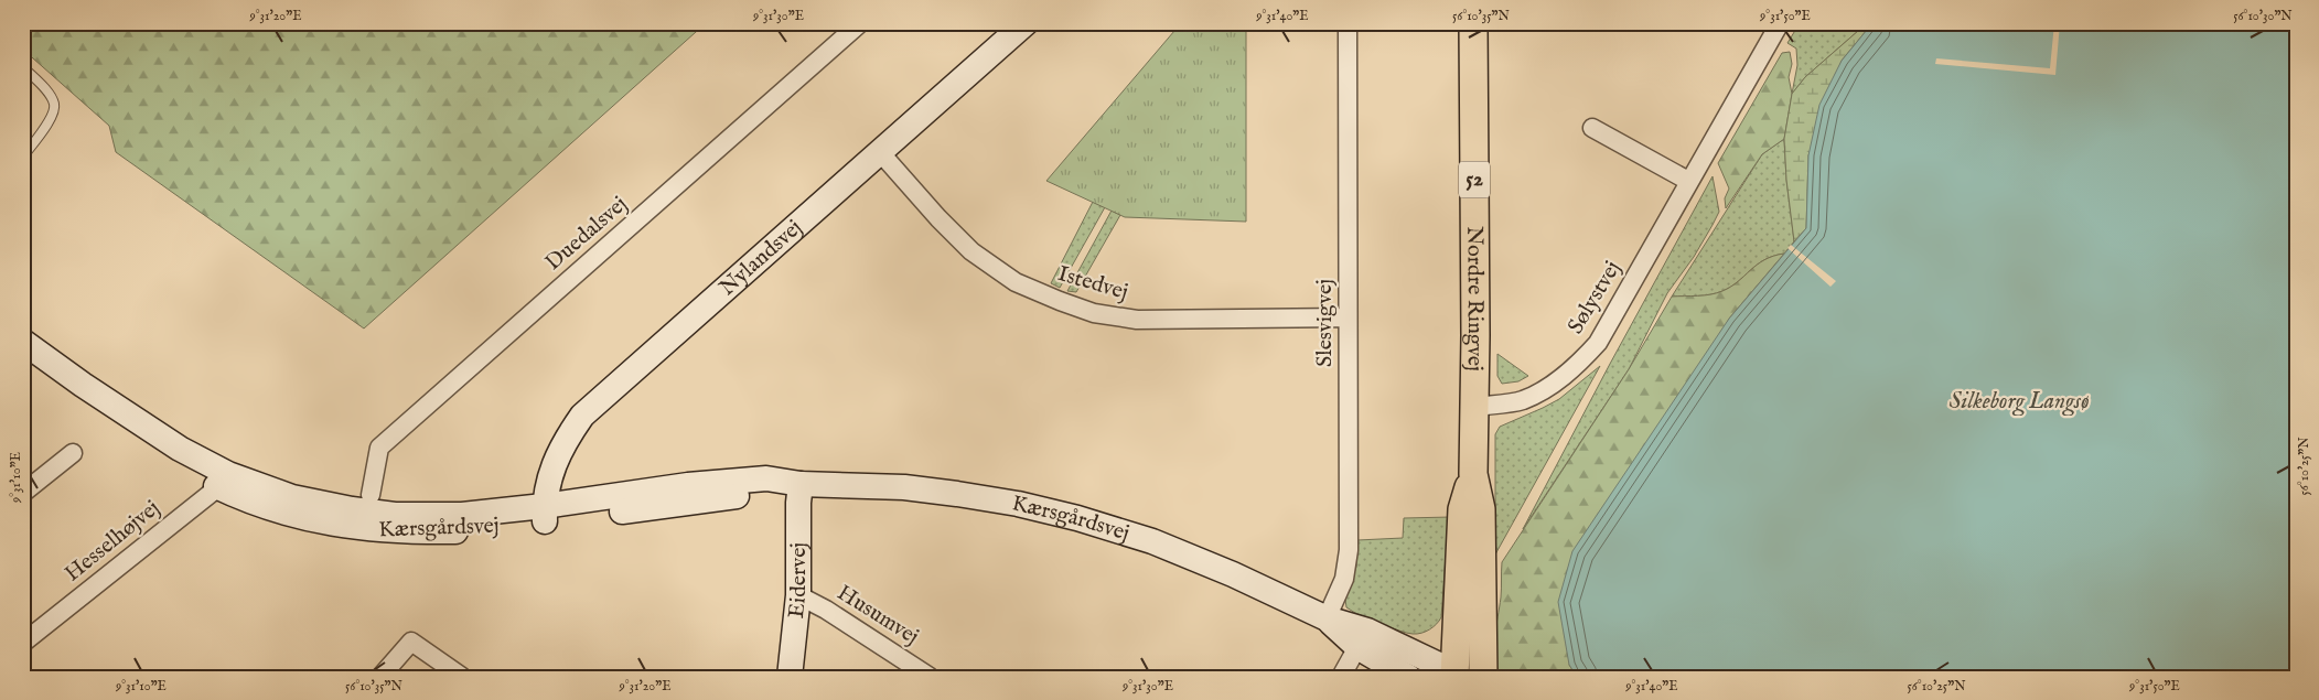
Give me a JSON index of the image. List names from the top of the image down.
{
  "streets": {
    "main road": ["52", "Nordre Ringvej"],
    "street": [
      "Duedalsvej",
      "Nylandsvej",
      "Istedvej",
      "Sølystvej",
      "Slesvigvej",
      "Kærsgårdsvej",
      "Hesselhøjvej",
      "Eidervej",
      "Husumvej"
    ]
  },
  "crossings": [
    ["Nylandsvej", "Istedvej"],
    ["Nylandsvej", "Kærsgårdsvej"],
    ["Istedvej", "Slesvigvej"],
    ["Nordre Ringvej", "Sølystvej"],
    ["Nordre Ringvej", "Kærsgårdsvej"],
    ["Slesvigvej", "Kærsgårdsvej"],
    ["Kærsgårdsvej", "Hesselhøjvej"],
    ["Kærsgårdsvej", "Eidervej"],
    ["Eidervej", "Husumvej"]
  ],
  "water": ["Silkeborg Langsø"],
  "coordinates": [
    "9°31'20\"E",
    "9°31'30\"E",
    "9°31'40\"E",
    "56°10'35\"N",
    "9°31'50\"E",
    "56°10'30\"N",
    "56°10'25\"N",
    "9°31'10\"E"
  ]
}
